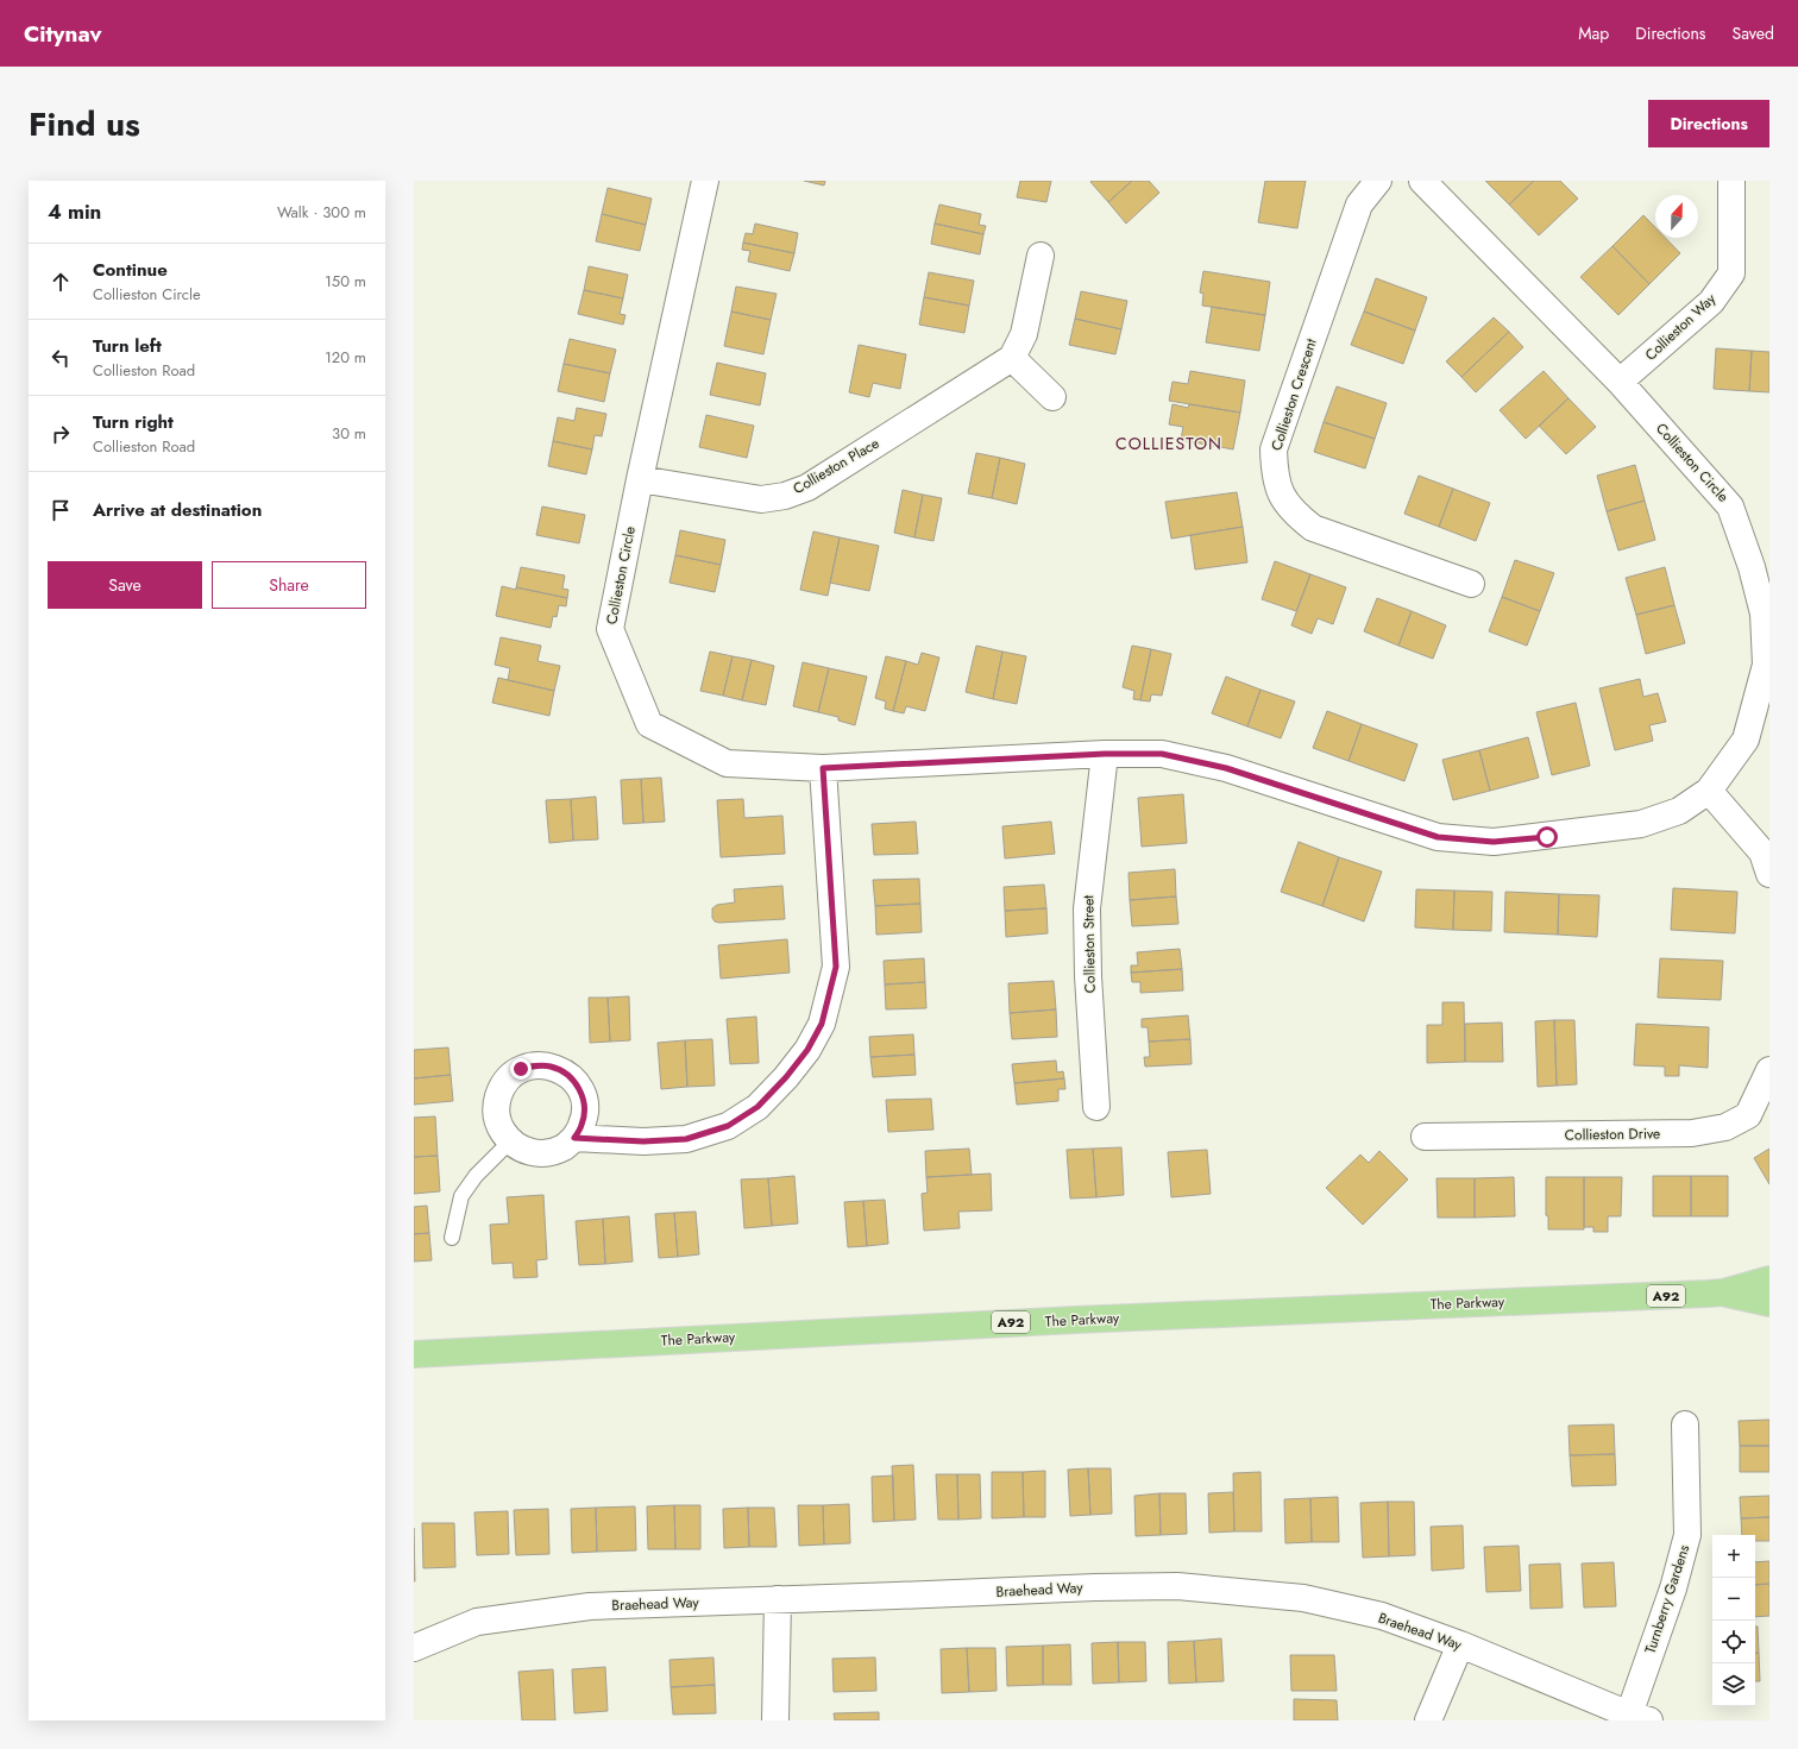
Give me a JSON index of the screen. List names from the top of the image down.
{
  "streets": {
    "main road": ["A92", "The Parkway"],
    "street": [
      "Collieston Way",
      "Collieston Crescent",
      "Collieston Circle",
      "Collieston Place",
      "Collieston Street",
      "Collieston Drive",
      "Braehead Way",
      "Turnberry Gardens"
    ]
  },
  "crossings": [
    ["Collieston Way", "Collieston Circle"],
    ["Collieston Circle", "Collieston Place"],
    ["Collieston Circle", "Collieston Street"],
    ["Braehead Way", "Turnberry Gardens"]
  ],
  "districts": ["COLLIESTON"],
  "north": "top",
  "page": {
    "header": "Citynav",
    "nav": ["Map", "Directions", "Saved"],
    "title": "Find us",
    "buttons": [
      "Directions",
      ["Save", "Share"]
    ],
    "heading": ["4 min", "Walk · 300 m"],
    "list": [
      ["Continue", "Collieston Circle", "150 m"],
      ["Turn left", "Collieston Road", "120 m"],
      ["Turn right", "Collieston Road", "30 m"],
      "Arrive at destination"
    ],
    "map_buttons": ["+", "−"]
  }
}
